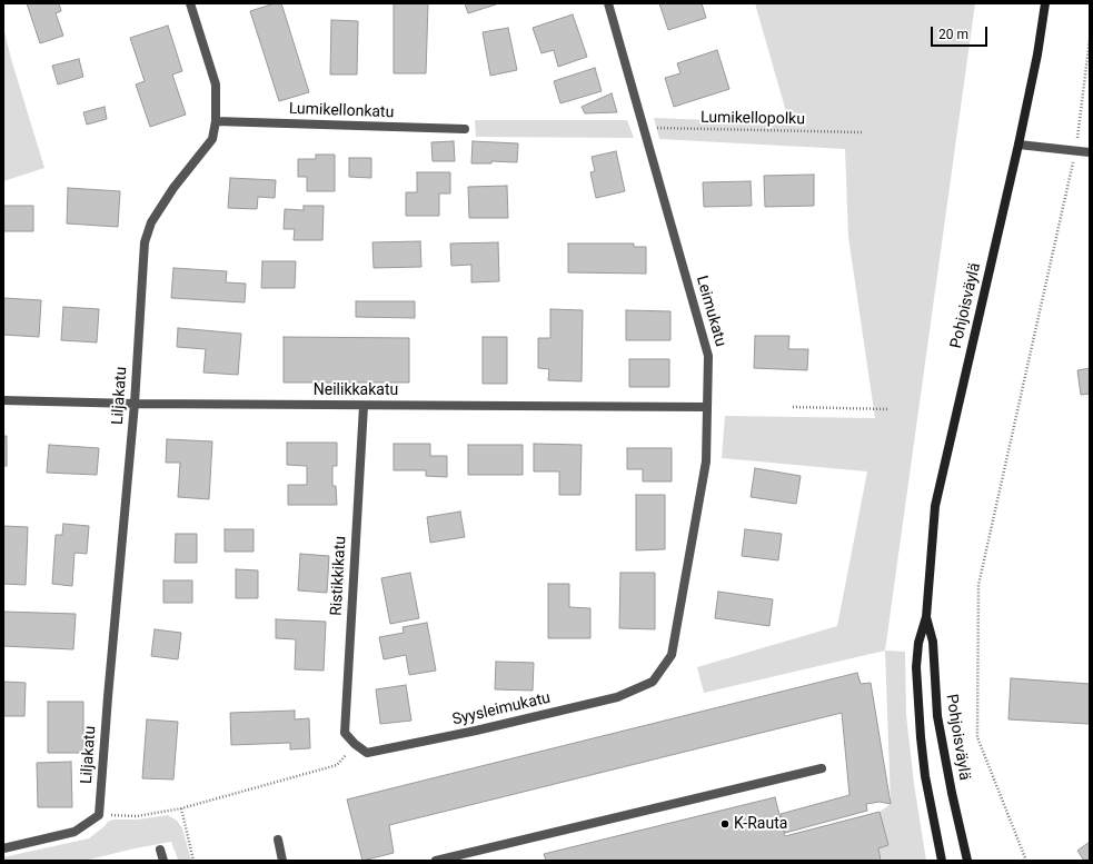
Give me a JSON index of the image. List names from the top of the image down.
{
  "streets": {
    "main road": ["Pohjoisväylä"],
    "street": [
      "Lumikellonkatu",
      "Leimukatu",
      "Neilikkakatu",
      "Liljakatu",
      "Ristikkikatu",
      "Syysleimukatu"
    ],
    "path": ["Lumikellopolku"]
  },
  "crossings": [
    ["Lumikellonkatu", "Liljakatu"],
    ["Lumikellopolku", "Leimukatu"],
    ["Leimukatu", "Neilikkakatu"],
    ["Leimukatu", "Syysleimukatu"],
    ["Neilikkakatu", "Liljakatu"],
    ["Neilikkakatu", "Ristikkikatu"],
    ["Ristikkikatu", "Syysleimukatu"]
  ],
  "places": ["K-Rauta"],
  "scale_bar": "20 m"
}
